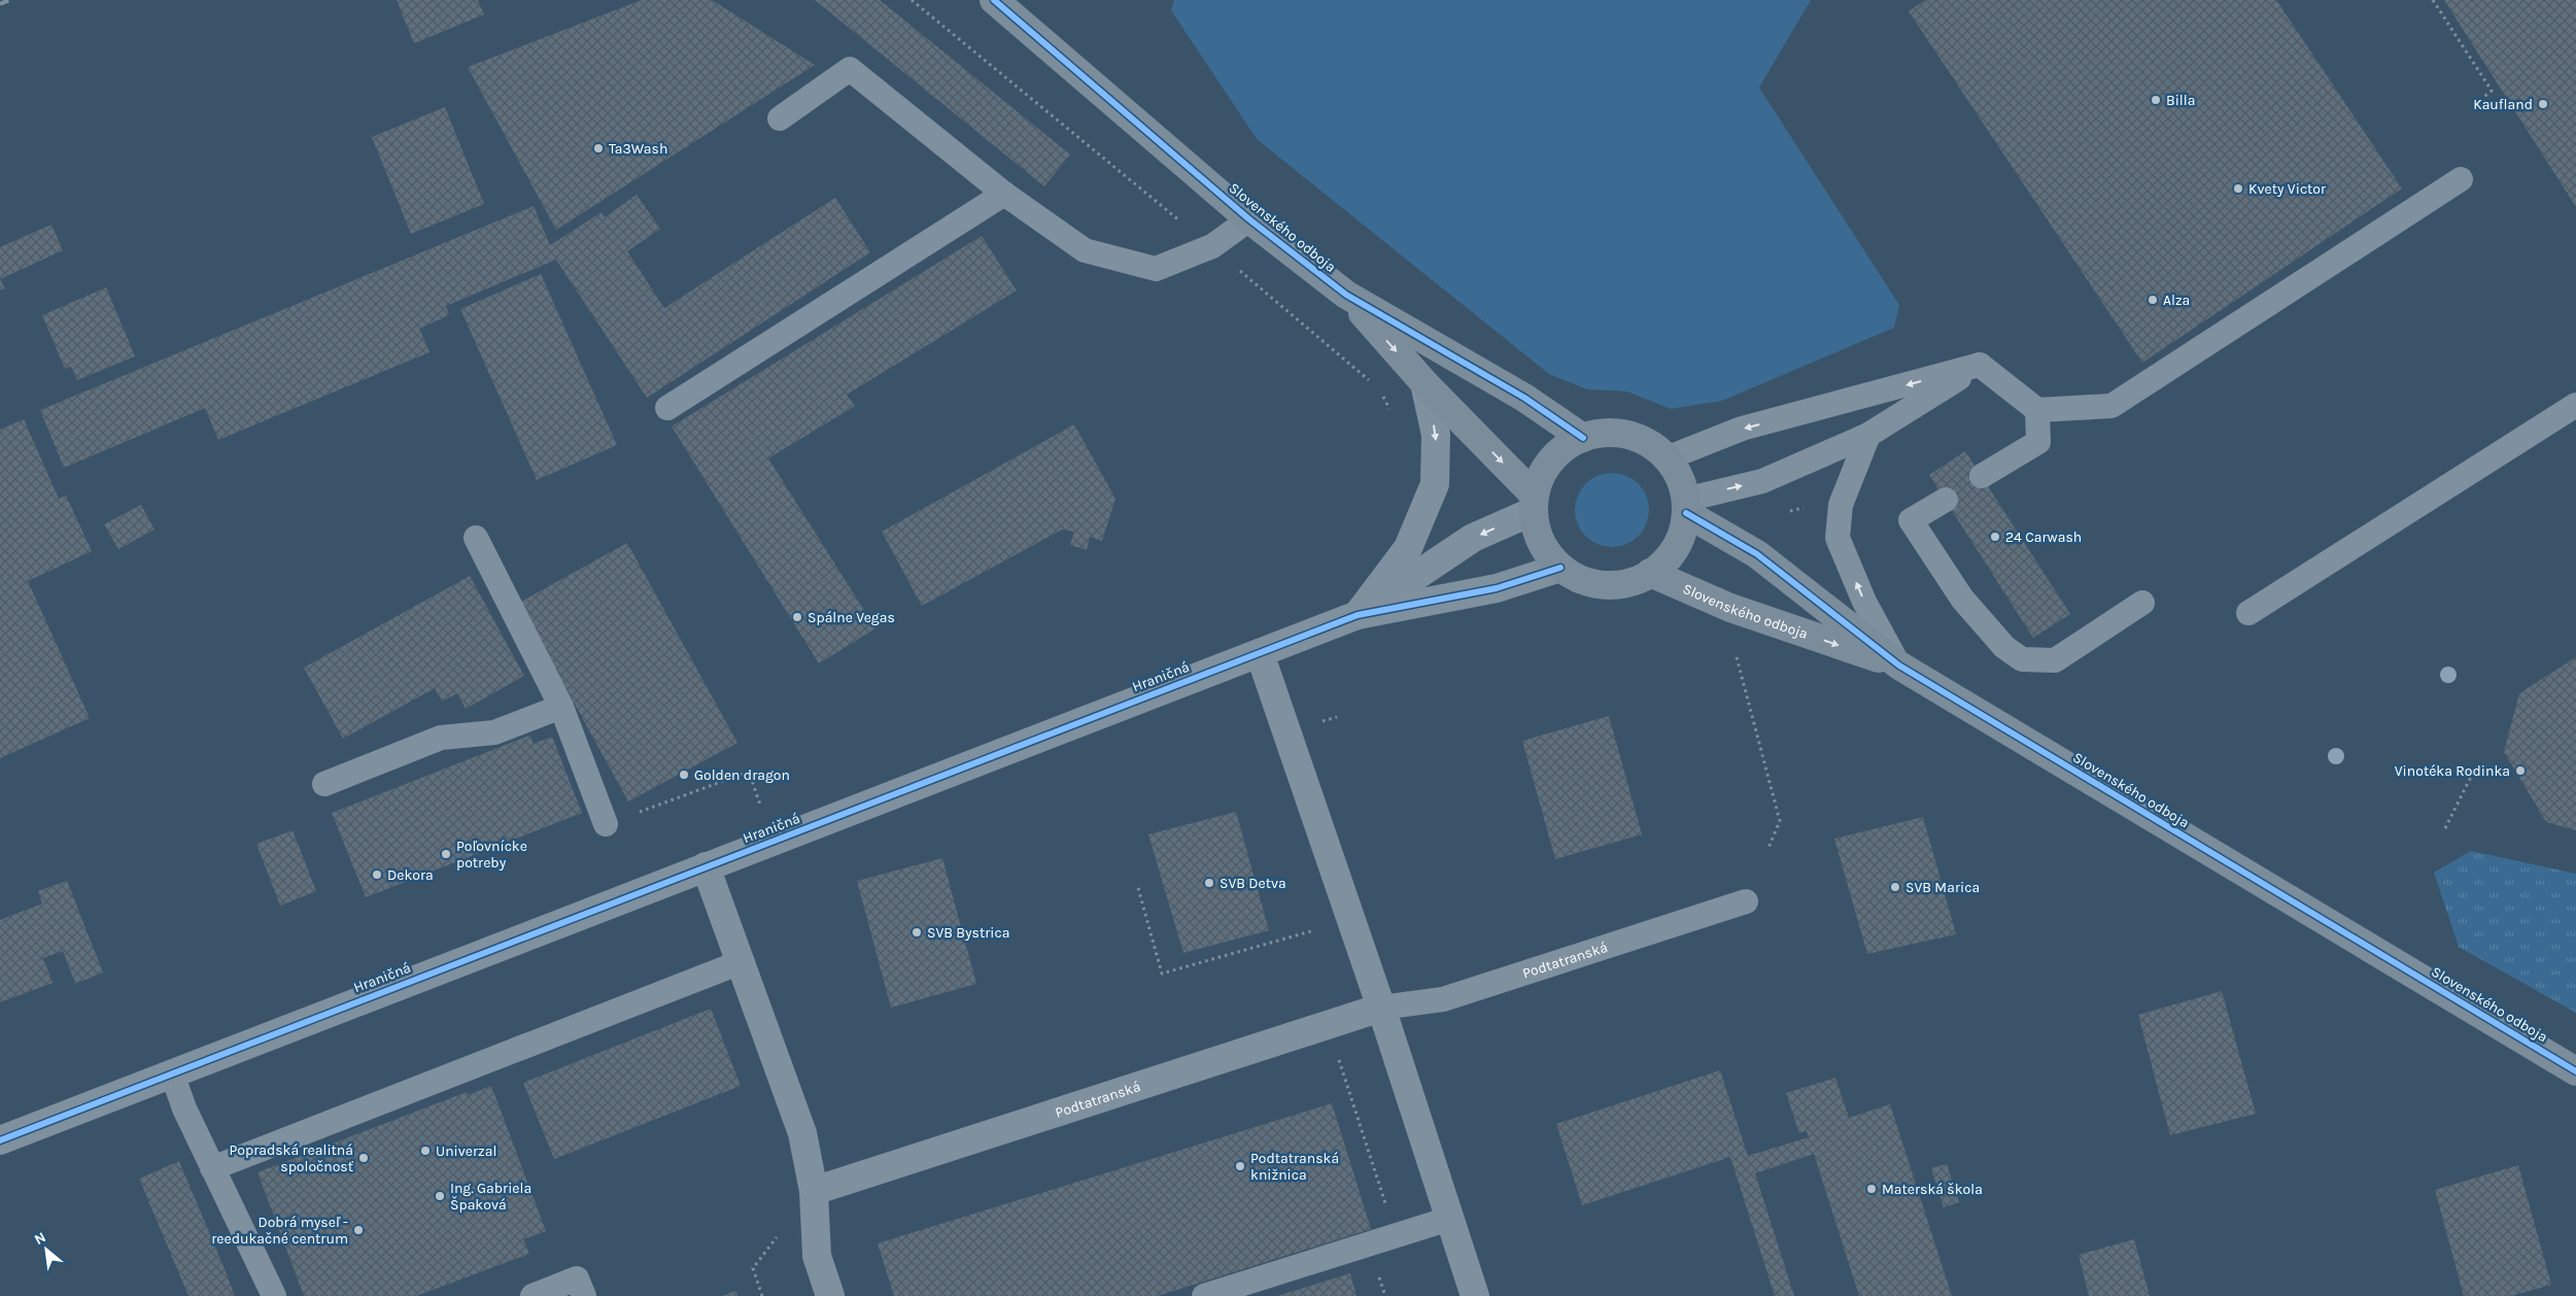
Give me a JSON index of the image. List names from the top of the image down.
{
  "streets": {
    "street": ["Slovenského odboja", "Hraničná", "Podtatranská"]
  },
  "crossings": [
    ["Slovenského odboja", "Hraničná"]
  ],
  "places": [
    "Billa",
    "Kaufland",
    "Ta3Wash",
    "Kvety Victor",
    "Alza",
    "24 Carwash",
    "Spálne Vegas",
    "Vinotéka Rodinka",
    "Golden dragon",
    "Poľovnícke potreby",
    "Dekora",
    "SVB Detva",
    "SVB Marica",
    "SVB Bystrica",
    "Univerzal",
    "Popradská realitná spoločnosť",
    "Podtatranská knižnica",
    "Materská škola",
    "Ing. Gabriela Špaková",
    "Dobrá myseľ - reedukačné centrum"
  ],
  "north": "top left"
}
